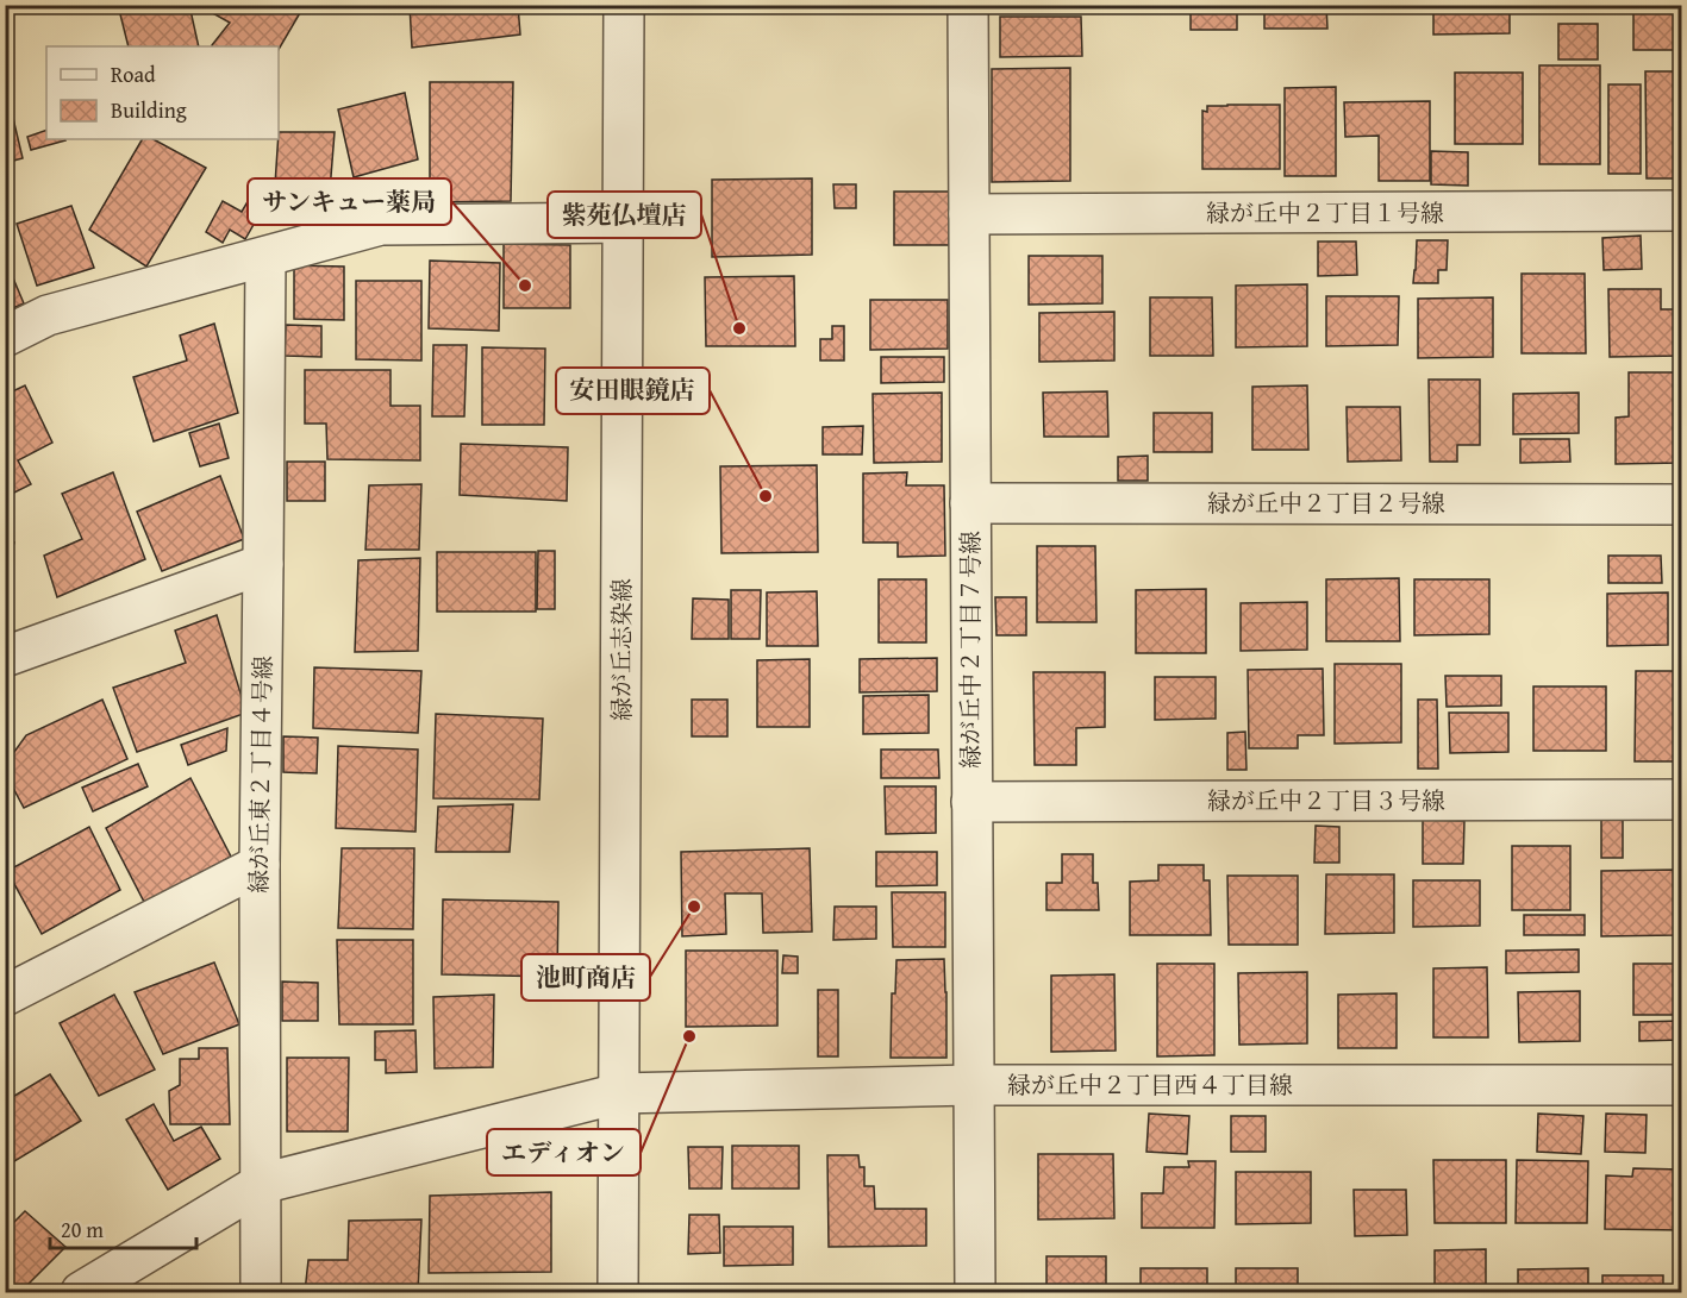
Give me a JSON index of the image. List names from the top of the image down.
{
  "streets": {
    "street": [
      "緑が丘中２丁目１号線",
      "緑が丘中２丁目２号線",
      "緑が丘志染線",
      "緑が丘中２丁目７号線",
      "緑が丘東２丁目４号線",
      "緑が丘中２丁目３号線",
      "緑が丘中２丁目西４丁目線"
    ]
  },
  "crossings": [
    ["緑が丘中２丁目１号線", "緑が丘中２丁目７号線"],
    ["緑が丘中２丁目２号線", "緑が丘中２丁目７号線"],
    ["緑が丘志染線", "緑が丘中２丁目西４丁目線"],
    ["緑が丘中２丁目７号線", "緑が丘中２丁目３号線"],
    ["緑が丘中２丁目７号線", "緑が丘中２丁目西４丁目線"],
    ["緑が丘東２丁目４号線", "緑が丘中２丁目西４丁目線"]
  ],
  "places": [
    "サンキュー薬局",
    "紫苑仏壇店",
    "安田眼鏡店",
    "池町商店",
    "エディオン"
  ],
  "legend": ["Road", "Building"],
  "scale_bar": "20 m"
}
